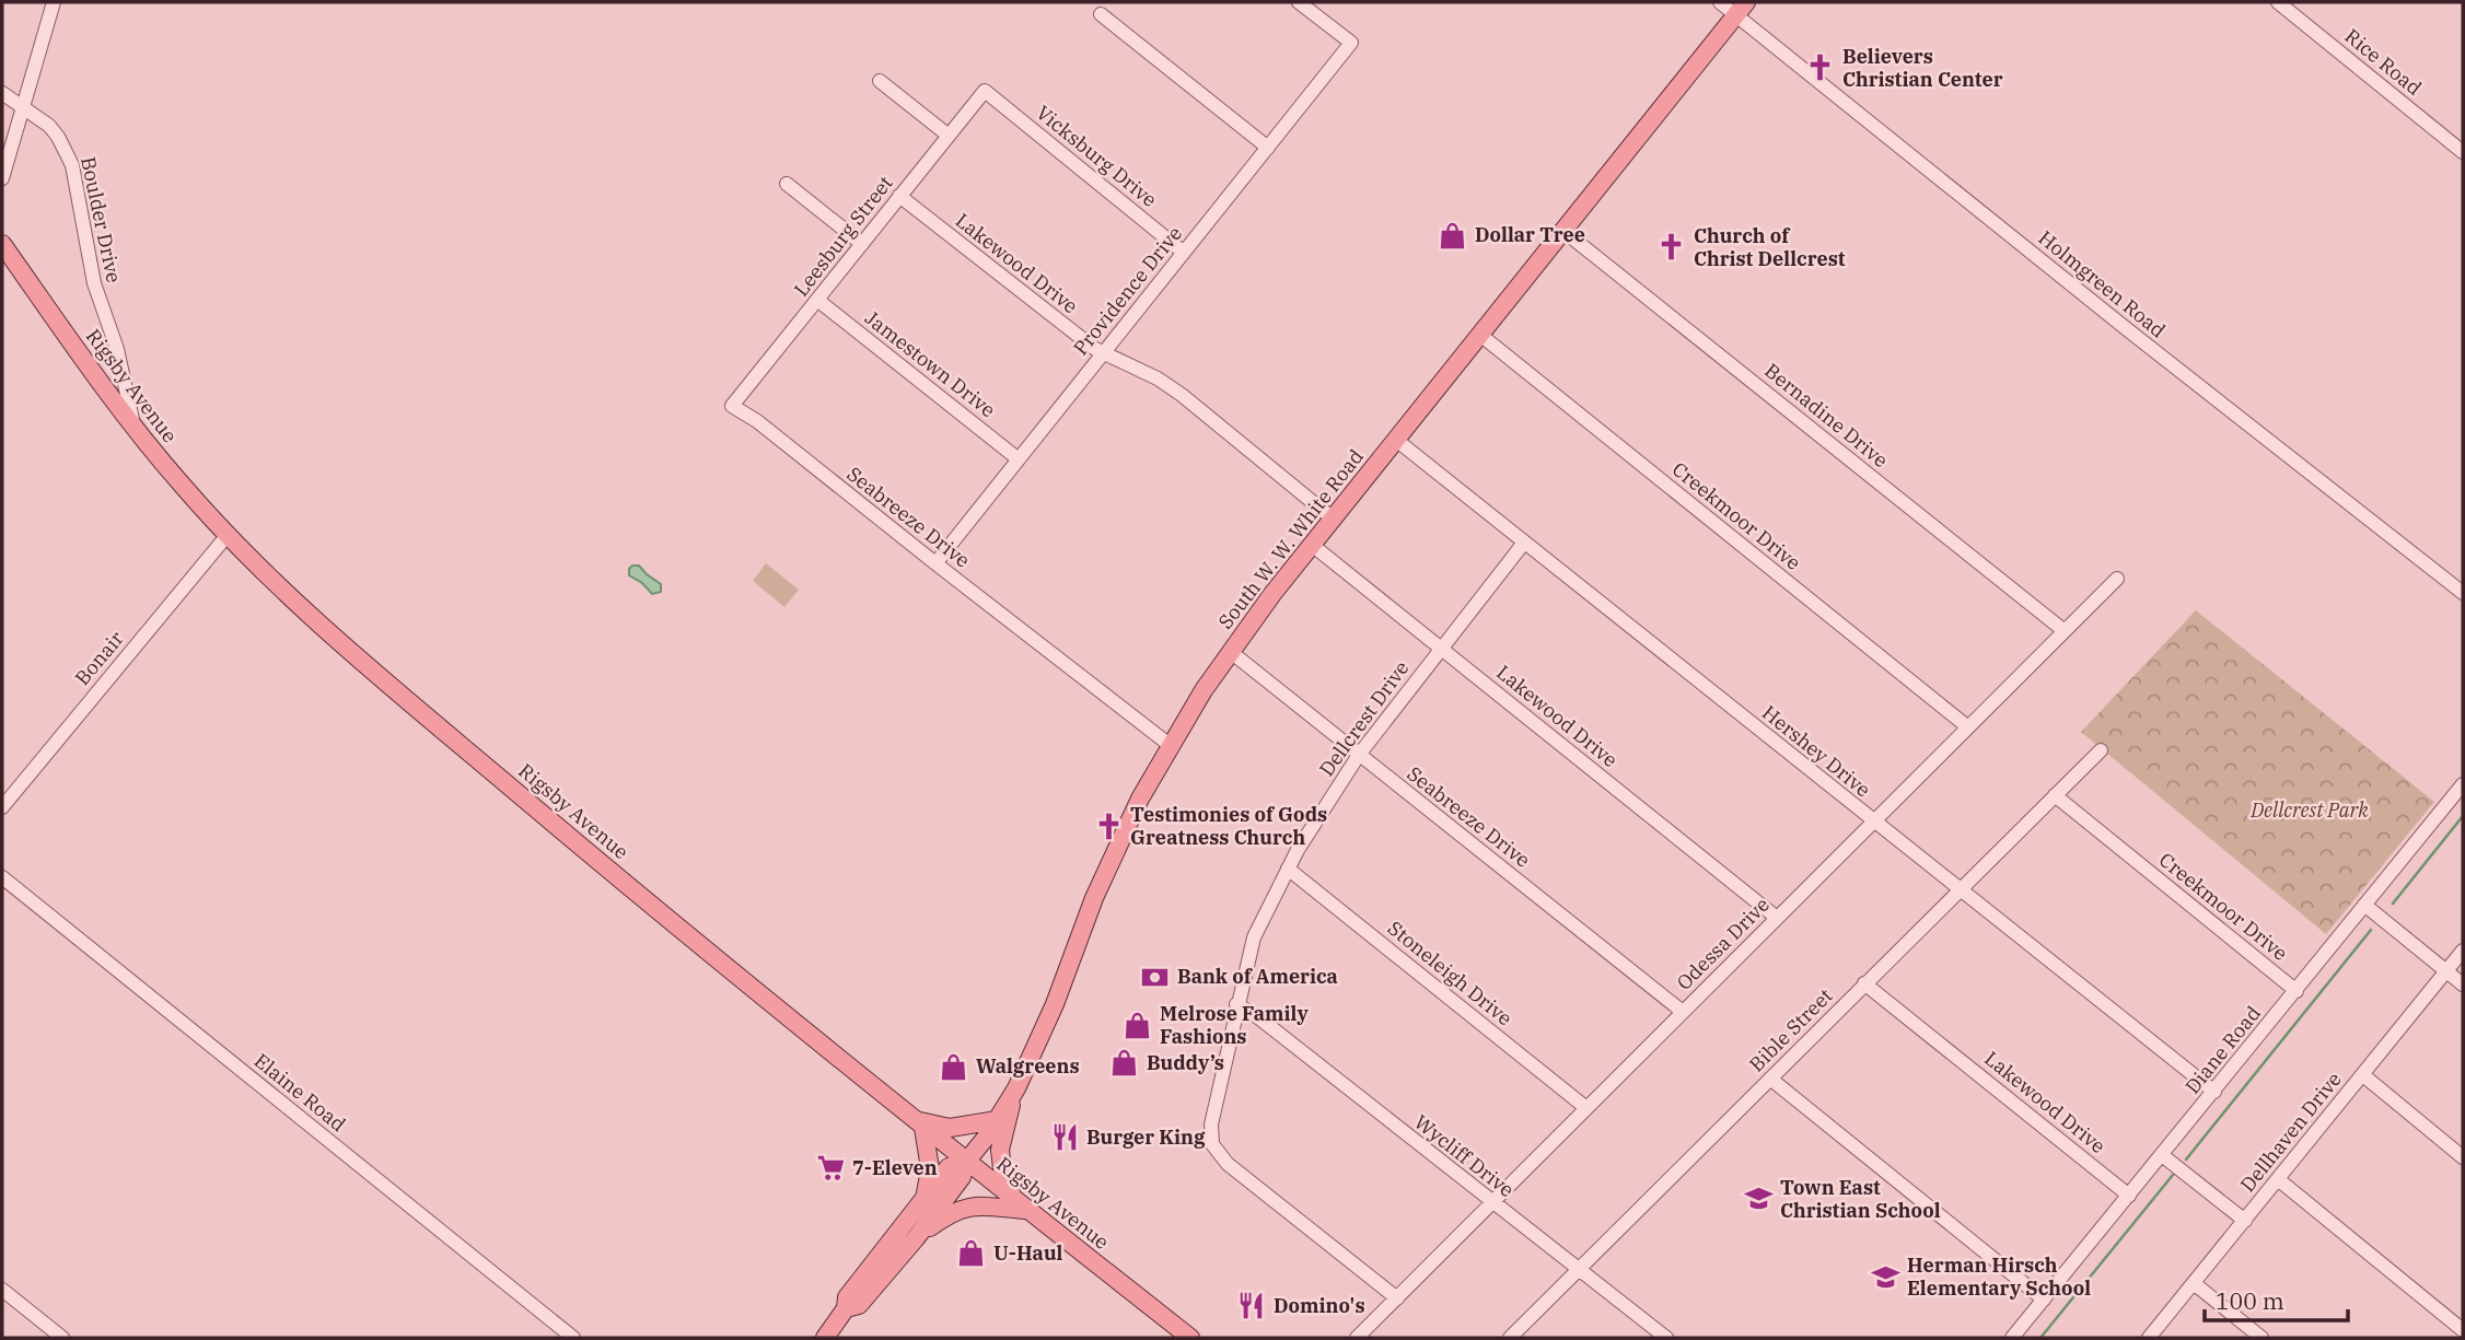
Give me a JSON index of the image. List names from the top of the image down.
{
  "streets": {
    "main road": ["Rigsby Avenue", "South W. W. White Road"],
    "street": [
      "Rice Road",
      "Vicksburg Drive",
      "Boulder Drive",
      "Leesburg Street",
      "Lakewood Drive",
      "Holmgreen Road",
      "Providence Drive",
      "Jamestown Drive",
      "Bernadine Drive",
      "Creekmoor Drive",
      "Seabreeze Drive",
      "Bonair",
      "Dellcrest Drive",
      "Hershey Drive",
      "Odessa Drive",
      "Stoneleigh Drive",
      "Bible Street",
      "Diane Road",
      "Elaine Road",
      "Dellhaven Drive",
      "Wycliff Drive"
    ]
  },
  "crossings": [
    ["Vicksburg Drive", "Leesburg Street"],
    ["Vicksburg Drive", "Providence Drive"],
    ["Boulder Drive", "Rigsby Avenue"],
    ["Leesburg Street", "Lakewood Drive"],
    ["Leesburg Street", "Jamestown Drive"],
    ["Leesburg Street", "Seabreeze Drive"],
    ["Lakewood Drive", "Providence Drive"],
    ["Lakewood Drive", "South W. W. White Road"],
    ["Lakewood Drive", "Dellcrest Drive"],
    ["Lakewood Drive", "Odessa Drive"],
    ["Lakewood Drive", "Bible Street"],
    ["Lakewood Drive", "Diane Road"],
    ["Holmgreen Road", "South W. W. White Road"],
    ["Providence Drive", "Jamestown Drive"],
    ["Providence Drive", "Seabreeze Drive"],
    ["Rigsby Avenue", "South W. W. White Road"],
    ["Rigsby Avenue", "Bonair"],
    ["Bernadine Drive", "South W. W. White Road"],
    ["Bernadine Drive", "Odessa Drive"],
    ["Creekmoor Drive", "South W. W. White Road"],
    ["Creekmoor Drive", "Odessa Drive"],
    ["Creekmoor Drive", "Bible Street"],
    ["Creekmoor Drive", "Diane Road"],
    ["Seabreeze Drive", "South W. W. White Road"],
    ["Seabreeze Drive", "Dellcrest Drive"],
    ["Seabreeze Drive", "Odessa Drive"],
    ["South W. W. White Road", "Hershey Drive"],
    ["Dellcrest Drive", "Hershey Drive"],
    ["Dellcrest Drive", "Odessa Drive"],
    ["Dellcrest Drive", "Stoneleigh Drive"],
    ["Dellcrest Drive", "Wycliff Drive"],
    ["Hershey Drive", "Odessa Drive"],
    ["Hershey Drive", "Bible Street"],
    ["Hershey Drive", "Diane Road"],
    ["Odessa Drive", "Stoneleigh Drive"],
    ["Odessa Drive", "Wycliff Drive"],
    ["Bible Street", "Wycliff Drive"]
  ],
  "parks": ["Dellcrest Park"],
  "places": {
    "church": ["Believers Christian Center", "Church of Christ Dellcrest", "Testimonies of Gods Greatness Church"],
    "shop": [
      "Dollar Tree",
      "Melrose Family Fashions",
      "Buddy’s",
      "Walgreens",
      "U-Haul"
    ],
    "bank": ["Bank of America"],
    "restaurant": ["Burger King", "Domino's"],
    "supermarket": ["7-Eleven"],
    "school or university": ["Town East Christian School", "Herman Hirsch Elementary School"]
  },
  "scale_bar": "100 m"
}
